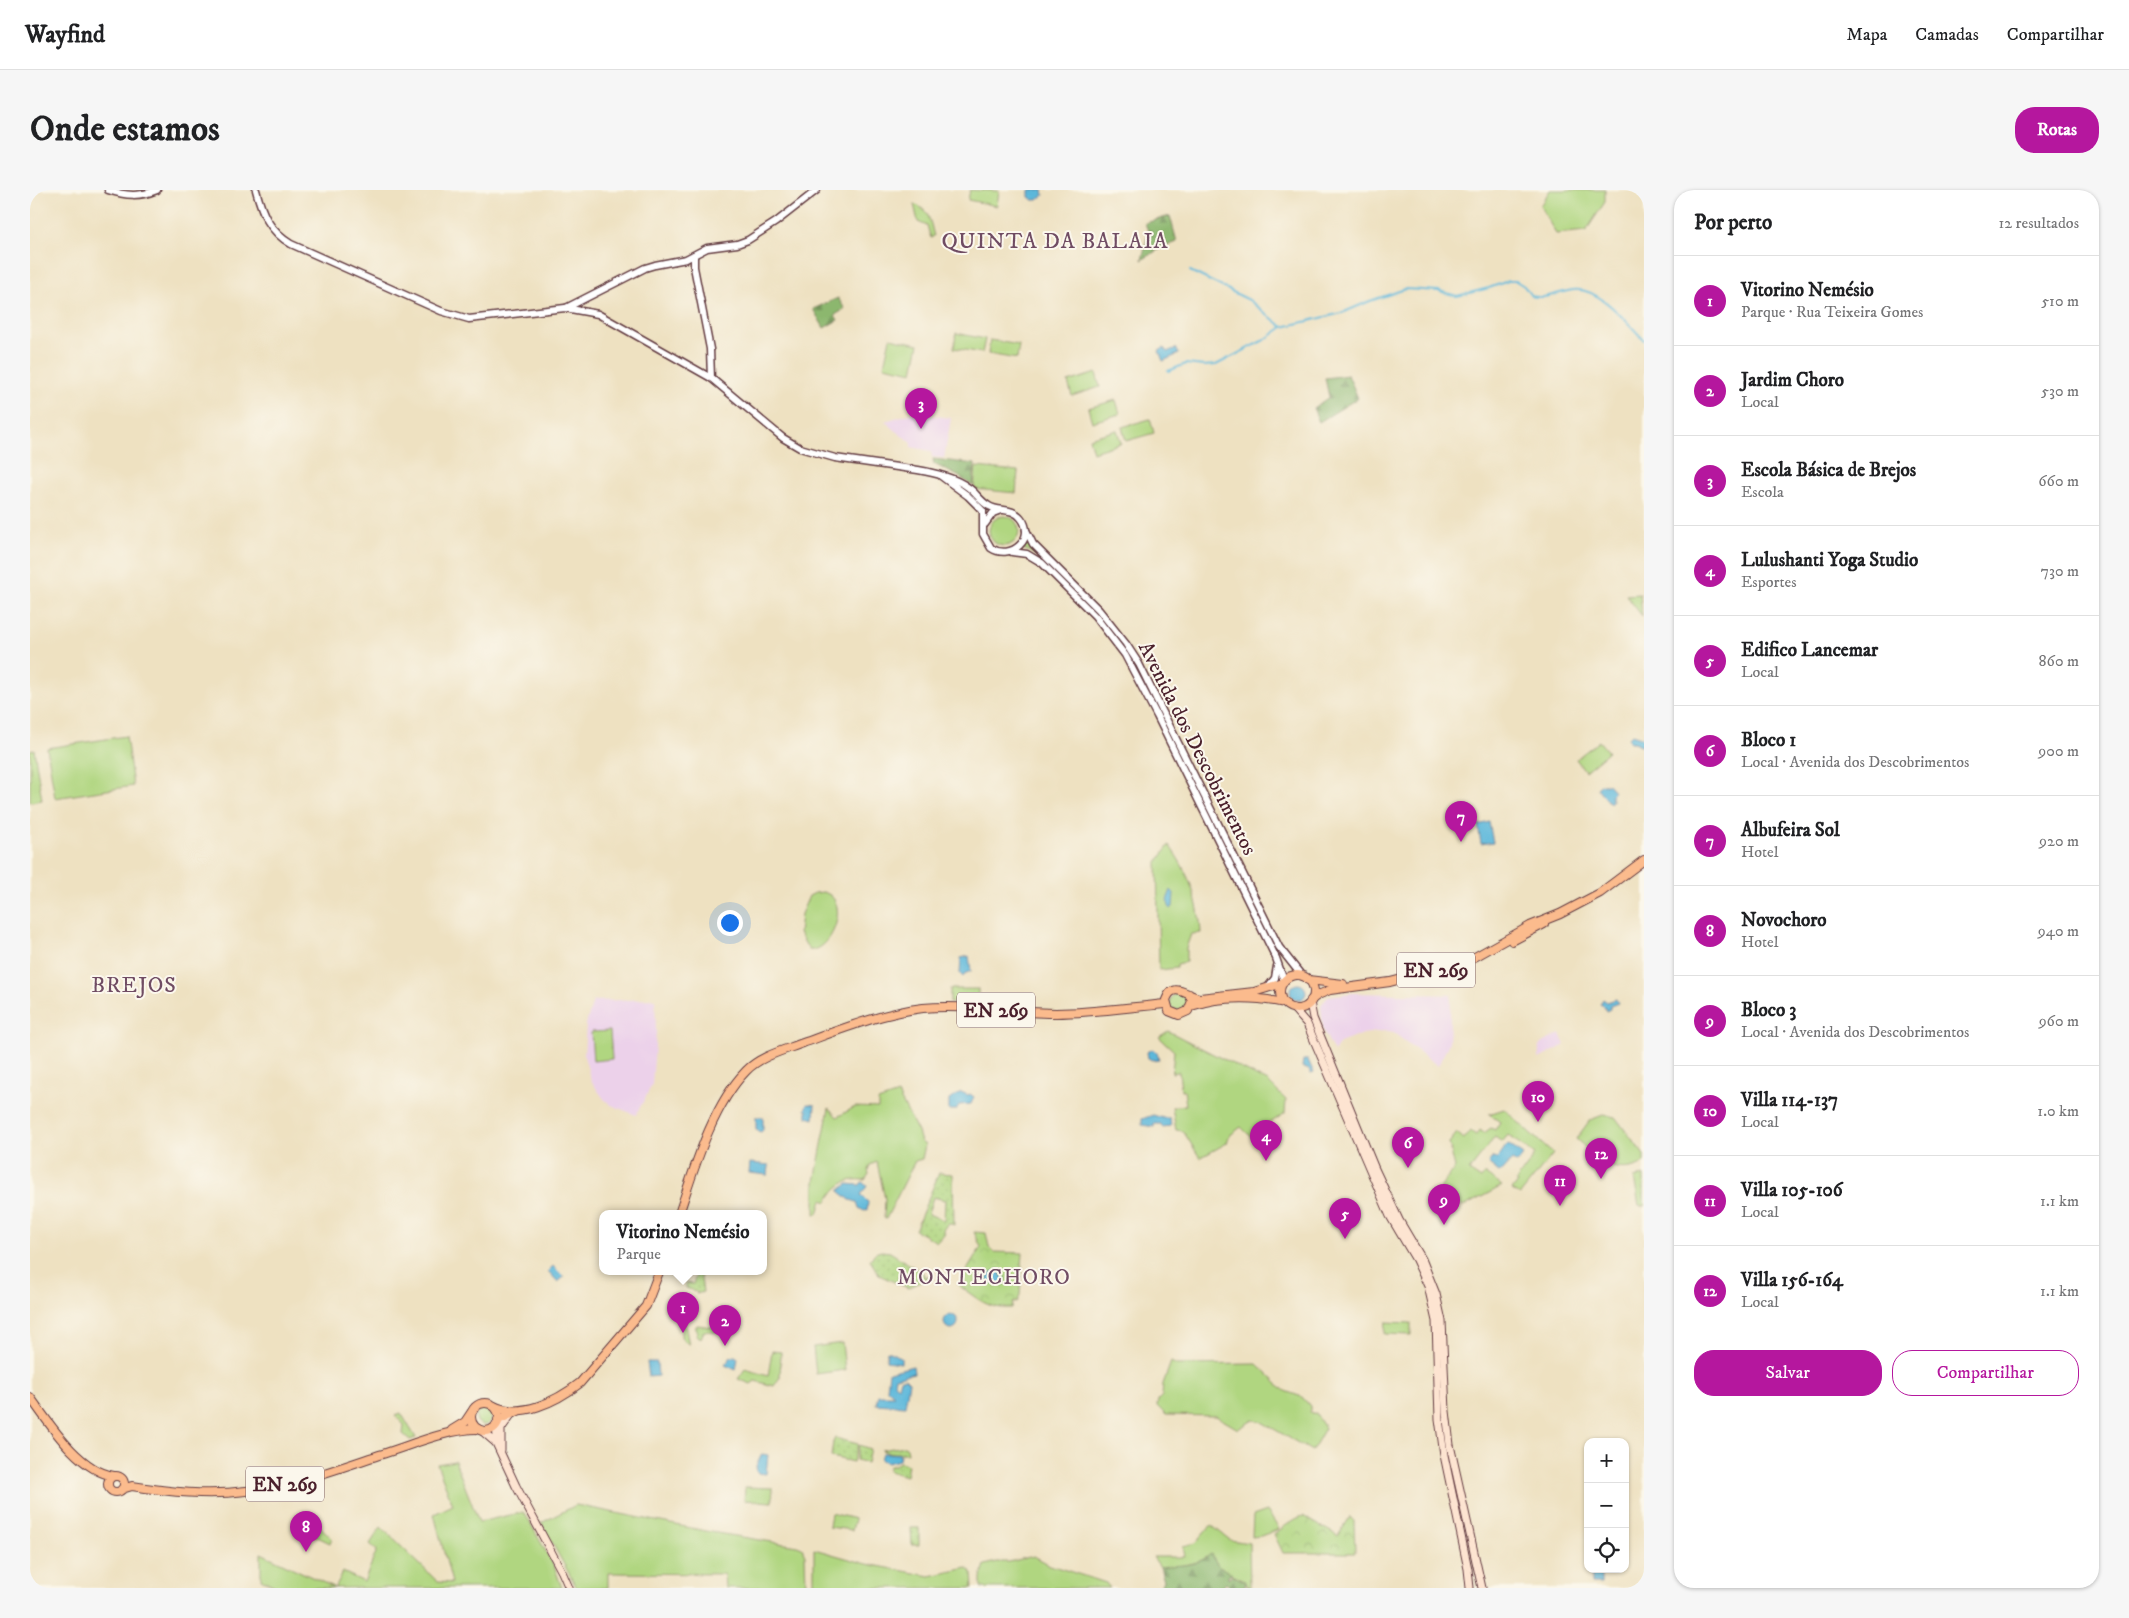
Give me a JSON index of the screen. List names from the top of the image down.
{
  "streets": {
    "main road": ["EN 269"],
    "street": ["Avenida dos Descobrimentos"]
  },
  "crossings": [
    ["Avenida dos Descobrimentos", "EN 269"]
  ],
  "districts": ["QUINTA DA BALAIA", "BREJOS", "MONTECHORO"],
  "page": {
    "header": "Wayfind",
    "nav": ["Mapa", "Camadas", "Compartilhar"],
    "buttons": [
      "Rotas",
      ["Salvar", "Compartilhar"]
    ],
    "title": "Onde estamos",
    "heading": ["Por perto", "12 resultados"],
    "list": [
      {
        "mark": "1",
        "name": "Vitorino Nemésio",
        "note": "Parque · Rua Teixeira Gomes",
        "value": "510 m"
      },
      {
        "mark": "2",
        "name": "Jardim Choro",
        "note": "Local",
        "value": "530 m"
      },
      {
        "mark": "3",
        "name": "Escola Básica de Brejos",
        "note": "Escola",
        "value": "660 m"
      },
      {
        "mark": "4",
        "name": "Lulushanti Yoga Studio",
        "note": "Esportes",
        "value": "730 m"
      },
      {
        "mark": "5",
        "name": "Edifico Lancemar",
        "note": "Local",
        "value": "860 m"
      },
      {
        "mark": "6",
        "name": "Bloco 1",
        "note": "Local · Avenida dos Descobrimentos",
        "value": "900 m"
      },
      {
        "mark": "7",
        "name": "Albufeira Sol",
        "note": "Hotel",
        "value": "920 m"
      },
      {
        "mark": "8",
        "name": "Novochoro",
        "note": "Hotel",
        "value": "940 m"
      },
      {
        "mark": "9",
        "name": "Bloco 3",
        "note": "Local · Avenida dos Descobrimentos",
        "value": "960 m"
      },
      {
        "mark": "10",
        "name": "Villa 114-137",
        "note": "Local",
        "value": "1.0 km"
      },
      {
        "mark": "11",
        "name": "Villa 105-106",
        "note": "Local",
        "value": "1.1 km"
      },
      {
        "mark": "12",
        "name": "Villa 156-164",
        "note": "Local",
        "value": "1.1 km"
      }
    ],
    "pins": [
      "3",
      "7",
      "10",
      "4",
      "6",
      "12",
      "11",
      "9",
      "5",
      "1",
      "2",
      "8"
    ],
    "popup": ["Vitorino Nemésio", "Parque"],
    "map_buttons": ["+", "−"]
  }
}
